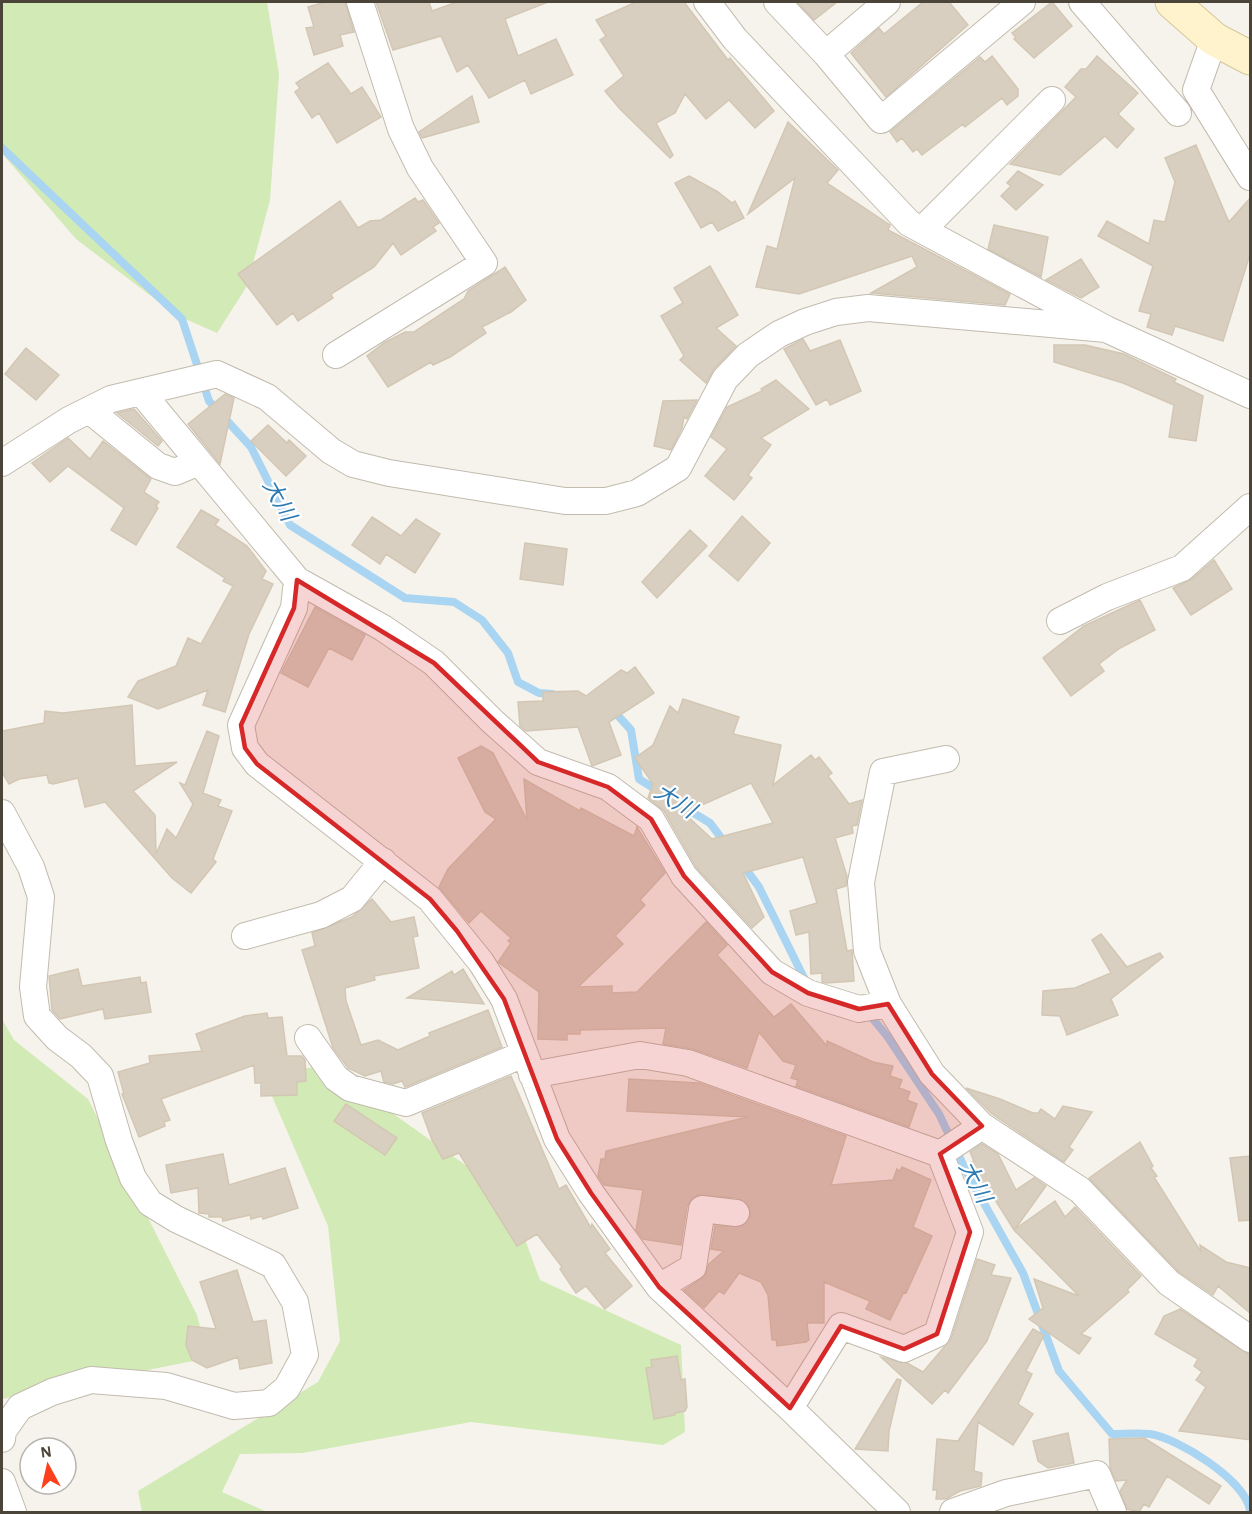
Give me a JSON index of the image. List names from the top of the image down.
{
  "water": ["大川"],
  "north": "top"
}
